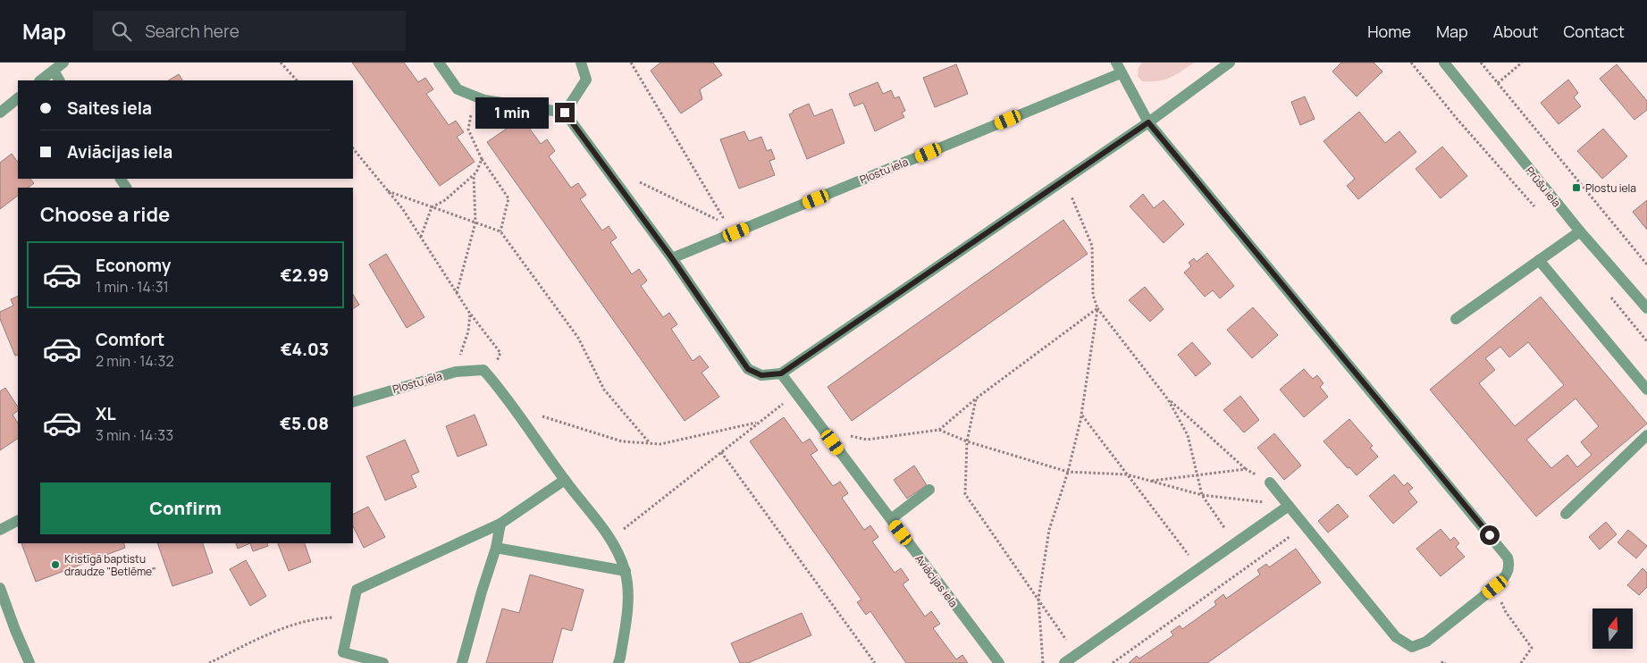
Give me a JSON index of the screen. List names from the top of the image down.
{
  "streets": {
    "street": ["Plostu iela", "Prūšu iela", "Aviācijas iela"]
  },
  "places": {
    "transit": ["Plostu iela"],
    "other": ["Kristīgā baptistu draudze \"Betlēme\""]
  },
  "north": "top",
  "page": {
    "header": "Map",
    "search": "Search here",
    "nav": [
      "Home",
      "Map",
      "About",
      "Contact"
    ],
    "banner": ["Saites iela", "Aviācijas iela"],
    "bubble": "1 min",
    "heading": "Choose a ride",
    "list": [
      {
        "name": "Economy",
        "note": "1 min · 14:31",
        "value": "€2.99"
      },
      {
        "name": "Comfort",
        "note": "2 min · 14:32",
        "value": "€4.03"
      },
      {
        "name": "XL",
        "note": "3 min · 14:33",
        "value": "€5.08"
      }
    ],
    "buttons": "Confirm"
  }
}
